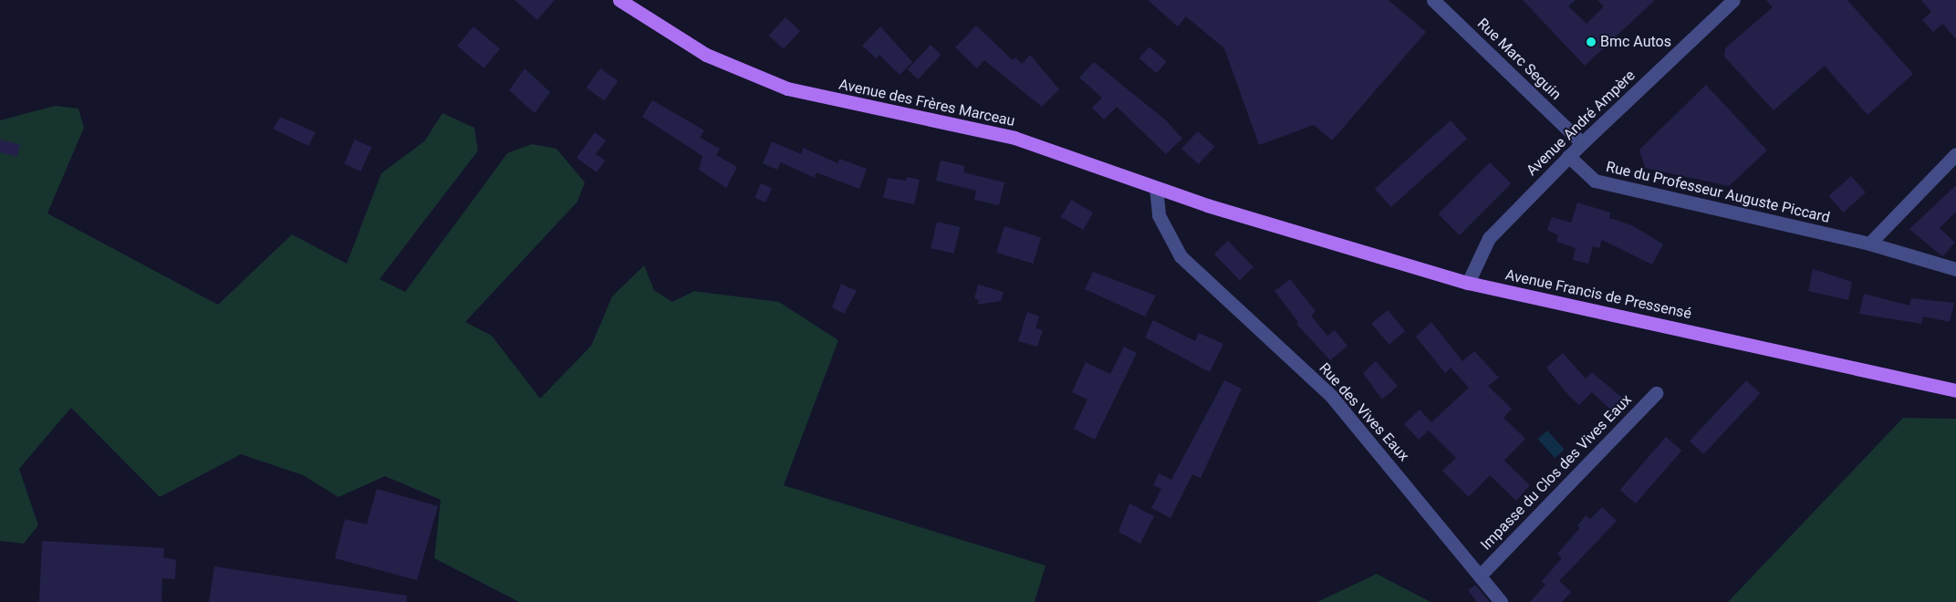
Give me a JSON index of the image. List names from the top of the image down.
{
  "streets": {
    "main road": ["Avenue des Frères Marceau", "Avenue Francis de Pressensé"],
    "street": [
      "Rue Marc Seguin",
      "Avenue André Ampère",
      "Rue du Professeur Auguste Piccard",
      "Rue des Vives Eaux",
      "Impasse du Clos des Vives Eaux"
    ]
  },
  "crossings": [
    ["Rue Marc Seguin", "Avenue André Ampère"],
    ["Avenue des Frères Marceau", "Avenue Francis de Pressensé"],
    ["Avenue des Frères Marceau", "Rue des Vives Eaux"],
    ["Avenue André Ampère", "Rue du Professeur Auguste Piccard"],
    ["Avenue André Ampère", "Avenue Francis de Pressensé"],
    ["Rue des Vives Eaux", "Impasse du Clos des Vives Eaux"]
  ],
  "places": ["Bmc Autos"]
}
